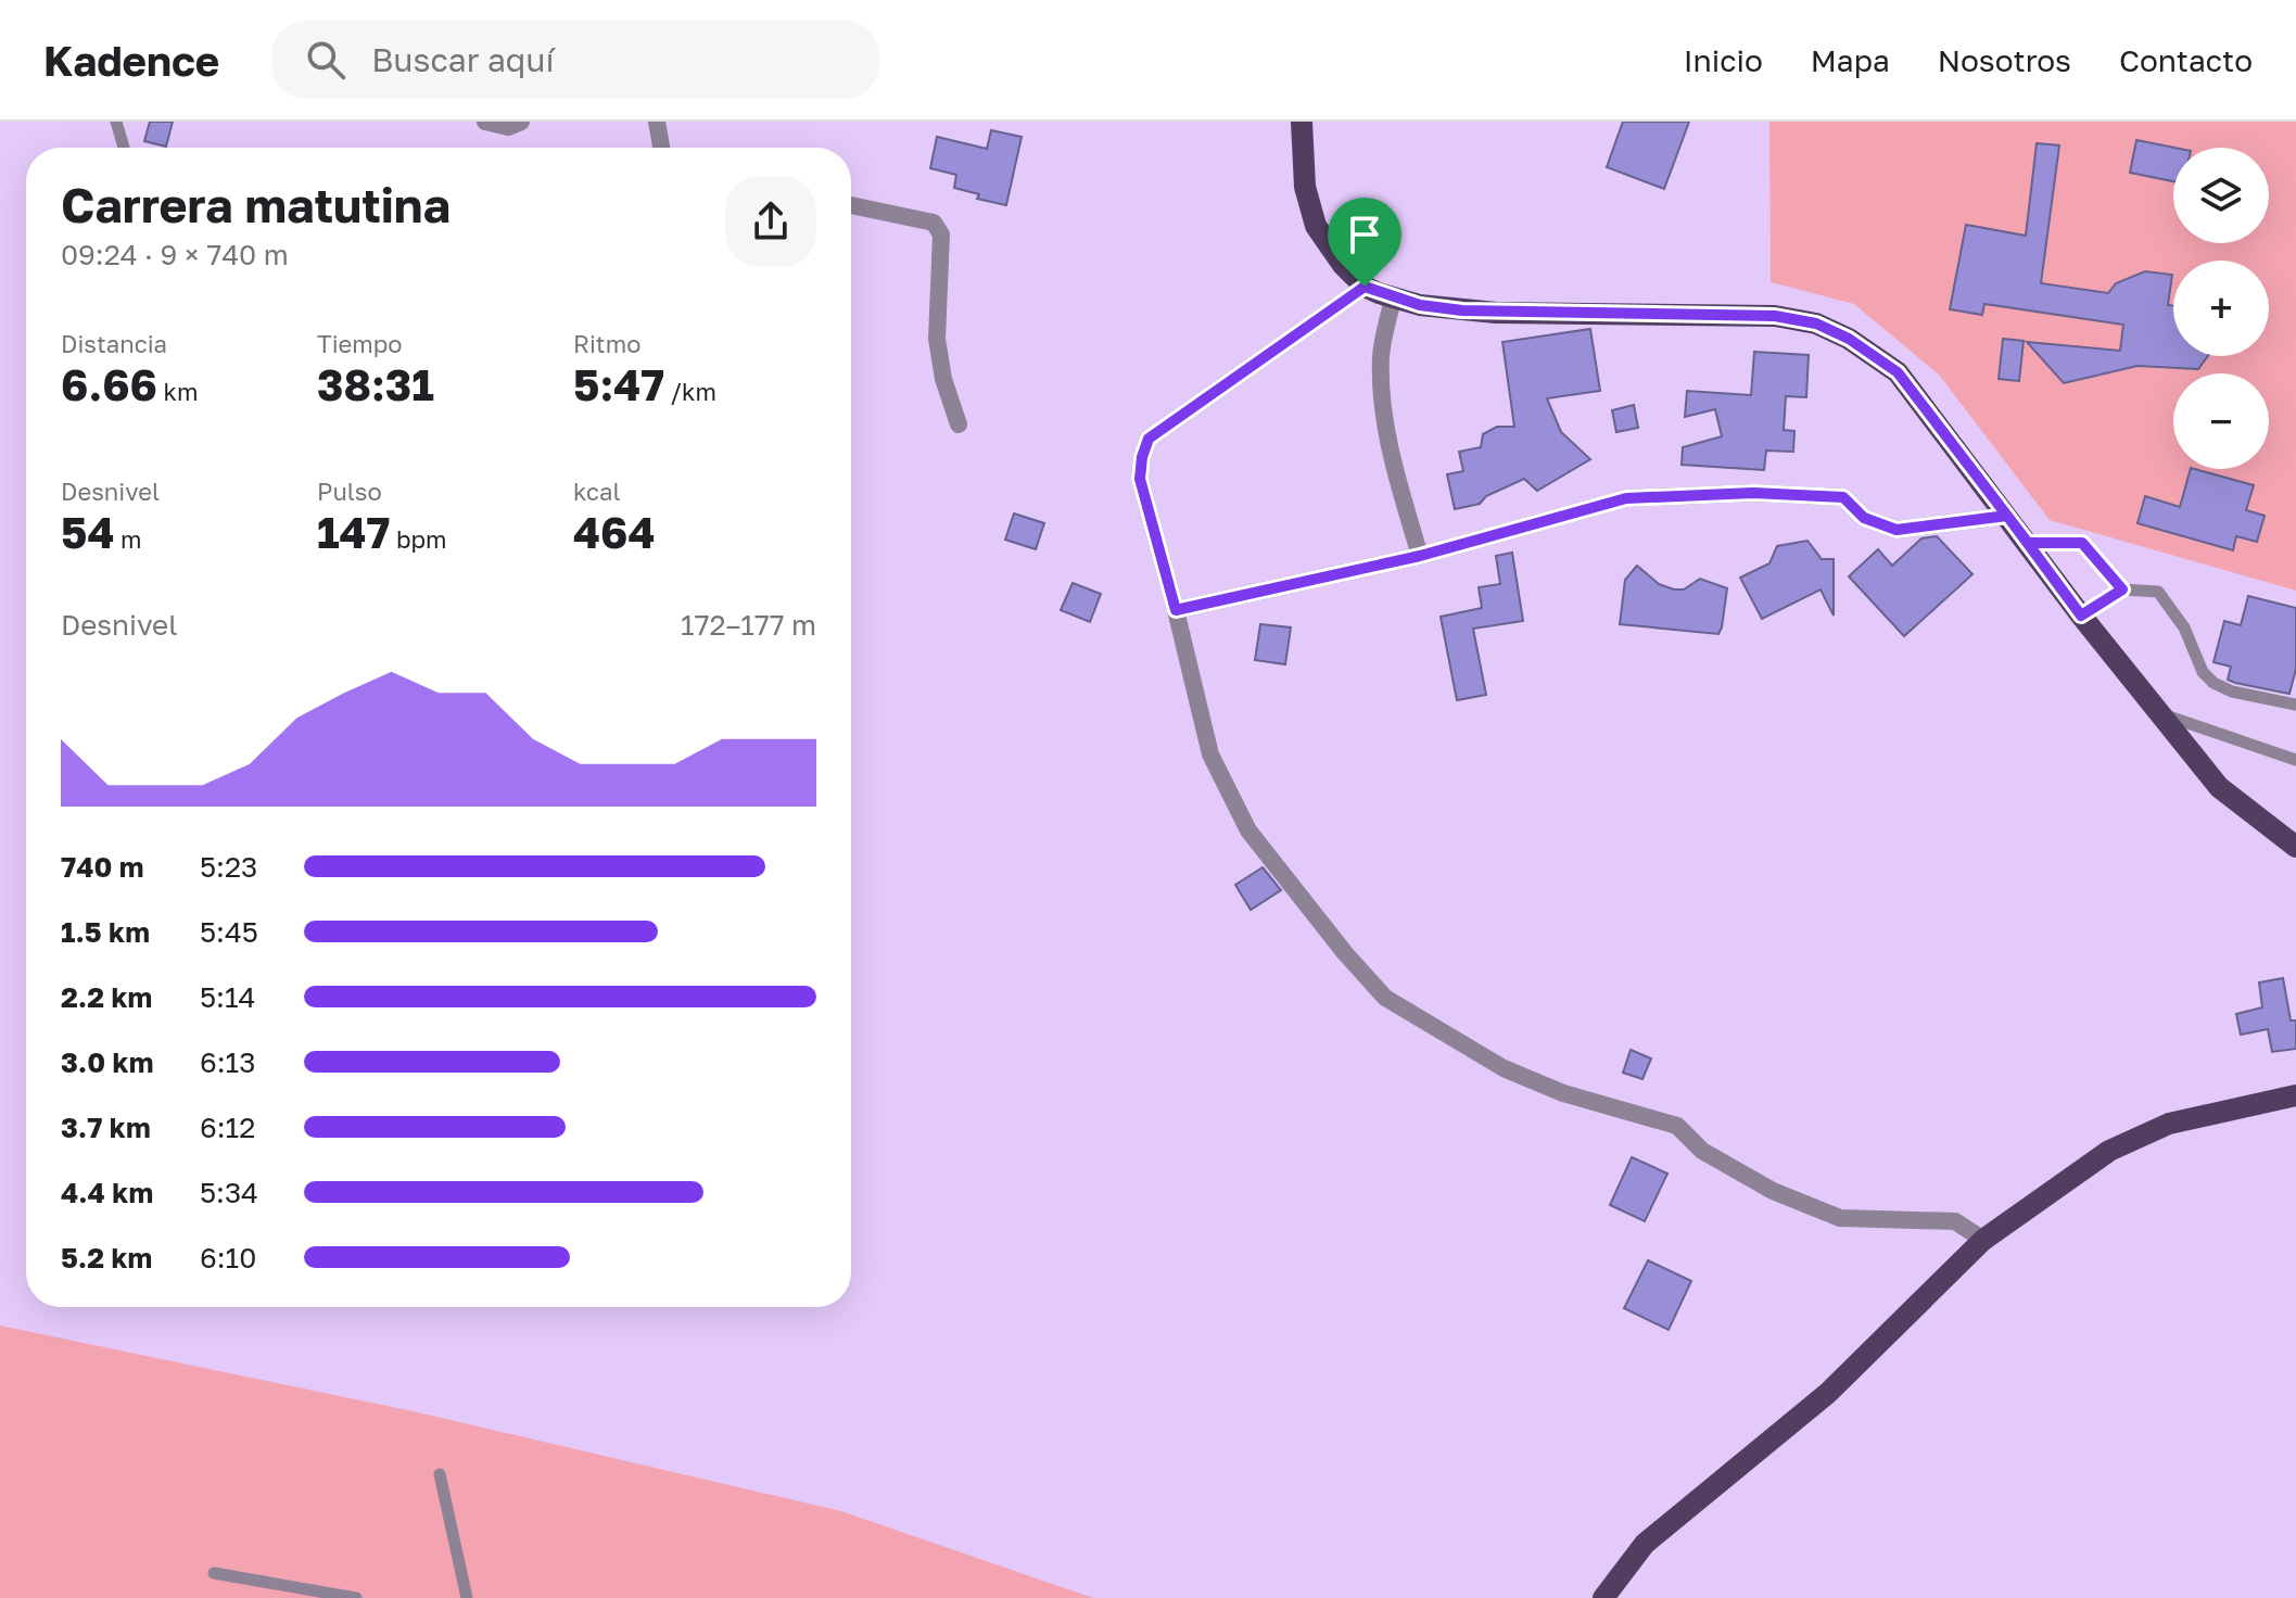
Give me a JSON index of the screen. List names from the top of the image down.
{
  "page": {
    "header": "Kadence",
    "search": "Buscar aquí",
    "nav": [
      "Inicio",
      "Mapa",
      "Nosotros",
      "Contacto"
    ],
    "map_buttons": ["+", "−"],
    "heading": ["Carrera matutina", "09:24 · 9 × 740 m"],
    "stats": [
      ["Distancia", "6.66 km"],
      ["Tiempo", "38:31"],
      ["Ritmo", "5:47 /km"],
      ["Desnivel", "54 m"],
      ["Pulso", "147 bpm"],
      ["kcal", "464"]
    ],
    "chart": ["Desnivel", "172–177 m"],
    "list": [
      {
        "name": "740 m",
        "note": "5:23"
      },
      {
        "name": "1.5 km",
        "note": "5:45"
      },
      {
        "name": "2.2 km",
        "note": "5:14"
      },
      {
        "name": "3.0 km",
        "note": "6:13"
      },
      {
        "name": "3.7 km",
        "note": "6:12"
      },
      {
        "name": "4.4 km",
        "note": "5:34"
      },
      {
        "name": "5.2 km",
        "note": "6:10"
      }
    ]
  }
}
